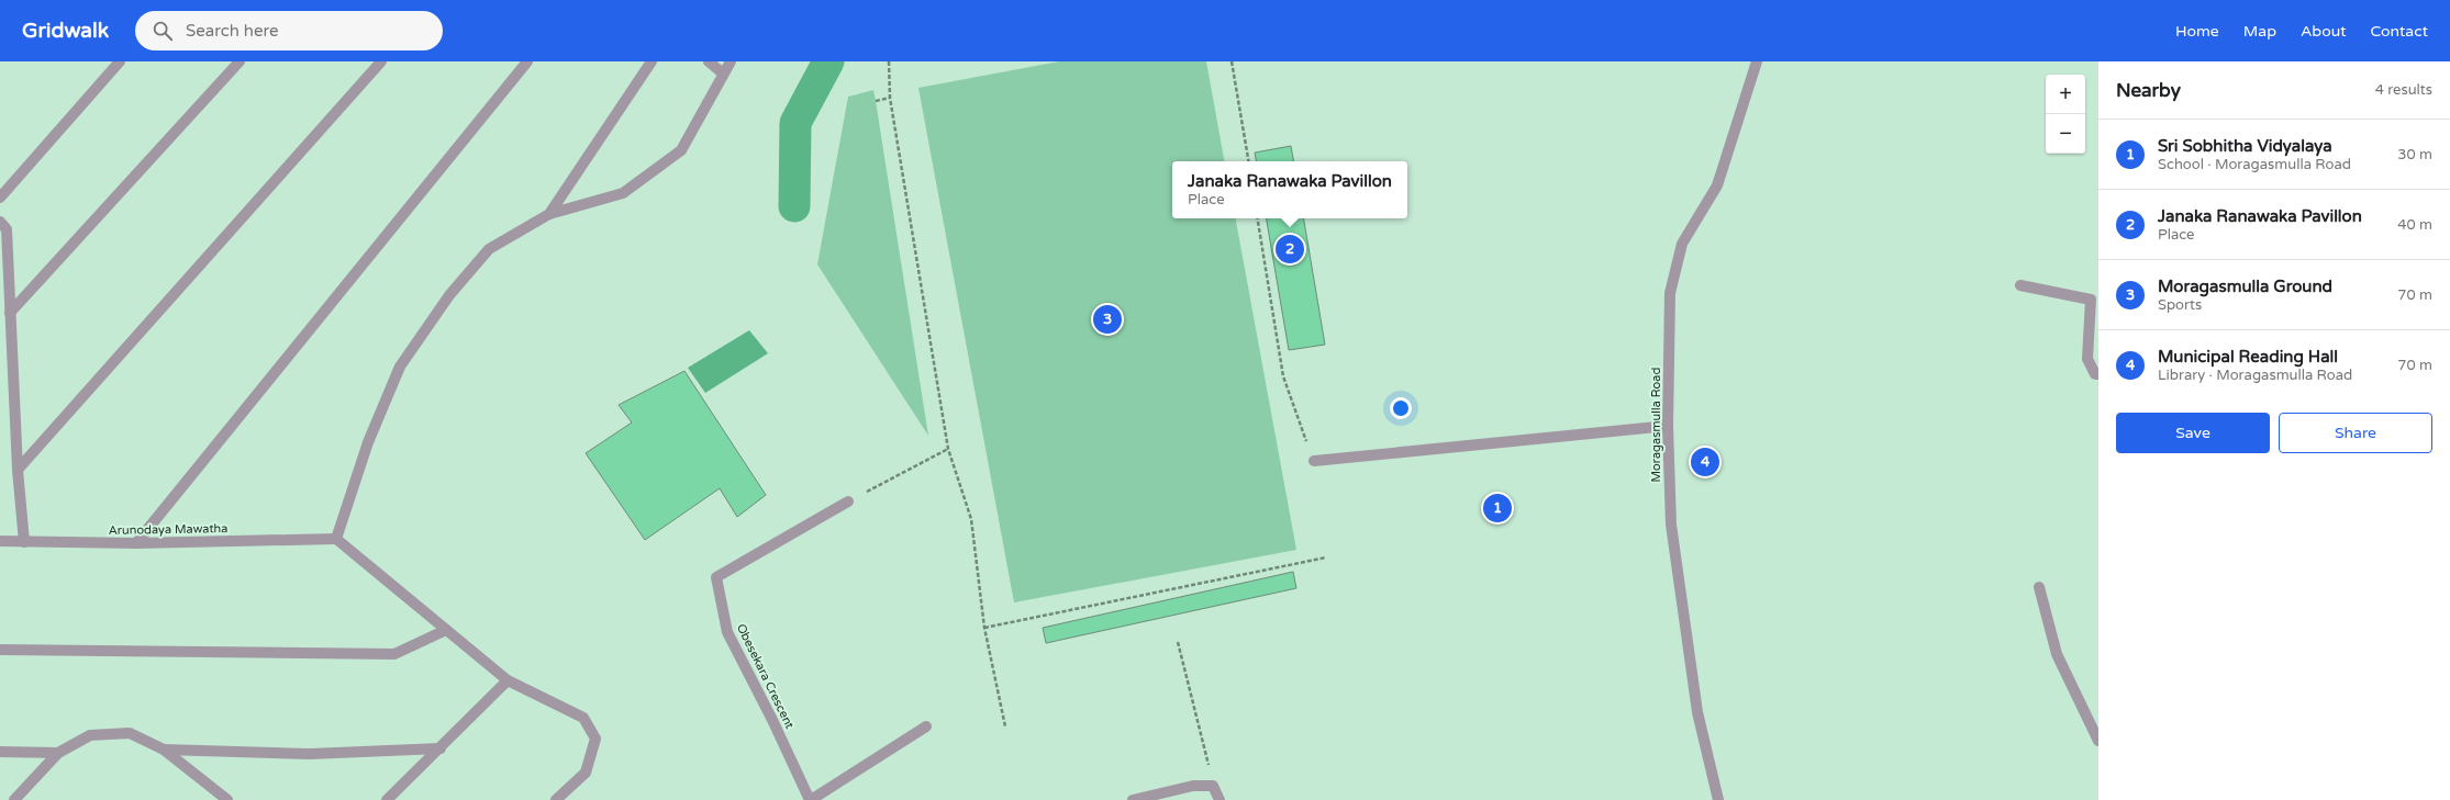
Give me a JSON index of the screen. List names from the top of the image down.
{
  "streets": {
    "street": ["Moragasmulla Road", "Arunodaya Mawatha", "Obesekara Crescent"]
  },
  "page": {
    "header": "Gridwalk",
    "search": "Search here",
    "nav": [
      "Home",
      "Map",
      "About",
      "Contact"
    ],
    "heading": ["Nearby", "4 results"],
    "map_buttons": ["+", "−"],
    "list": [
      {
        "mark": "1",
        "name": "Sri Sobhitha Vidyalaya",
        "note": "School · Moragasmulla Road",
        "value": "30 m"
      },
      {
        "mark": "2",
        "name": "Janaka Ranawaka Pavillon",
        "note": "Place",
        "value": "40 m"
      },
      {
        "mark": "3",
        "name": "Moragasmulla Ground",
        "note": "Sports",
        "value": "70 m"
      },
      {
        "mark": "4",
        "name": "Municipal Reading Hall",
        "note": "Library · Moragasmulla Road",
        "value": "70 m"
      }
    ],
    "popup": ["Janaka Ranawaka Pavillon", "Place"],
    "pins": [
      "2",
      "3",
      "4",
      "1"
    ],
    "buttons": ["Save", "Share"]
  }
}
